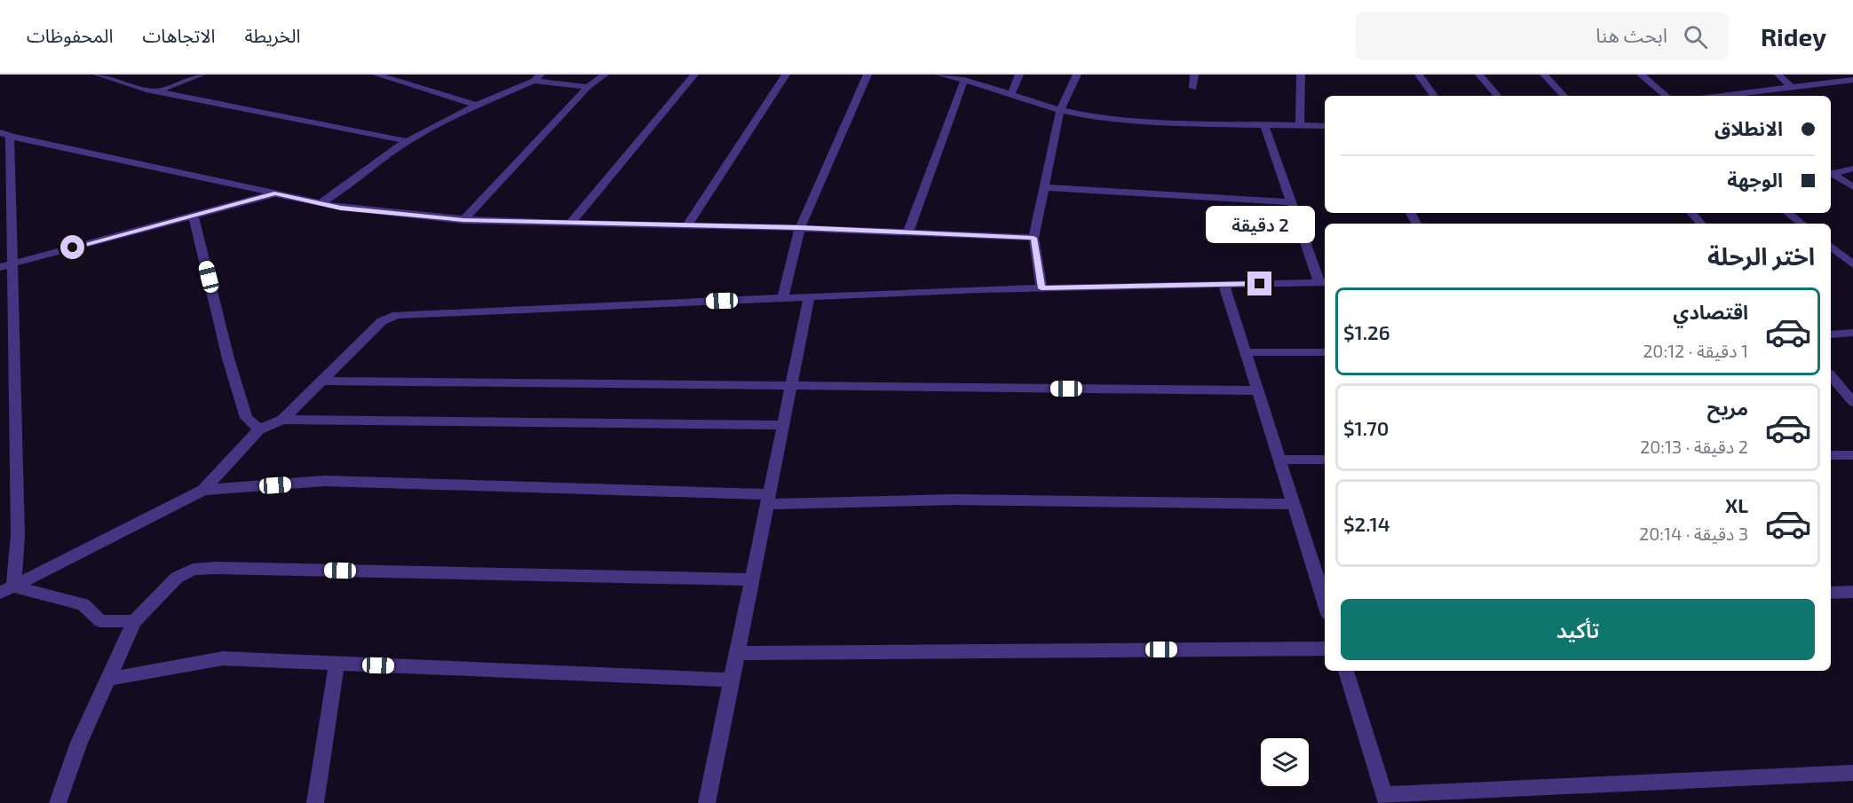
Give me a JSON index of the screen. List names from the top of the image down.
{
  "page": {
    "header": "Ridey",
    "search": "ابحث هنا",
    "nav": ["الخريطة", "الاتجاهات", "المحفوظات"],
    "banner": ["الانطلاق", "الوجهة"],
    "bubble": "2 دقيقة",
    "heading": "اختر الرحلة",
    "list": [
      {
        "name": "اقتصادي",
        "note": "1 دقيقة · 20:12",
        "value": "$1.26"
      },
      {
        "name": "مريح",
        "note": "2 دقيقة · 20:13",
        "value": "$1.70"
      },
      {
        "name": "XL",
        "note": "3 دقيقة · 20:14",
        "value": "$2.14"
      }
    ],
    "buttons": "تأكيد"
  }
}
